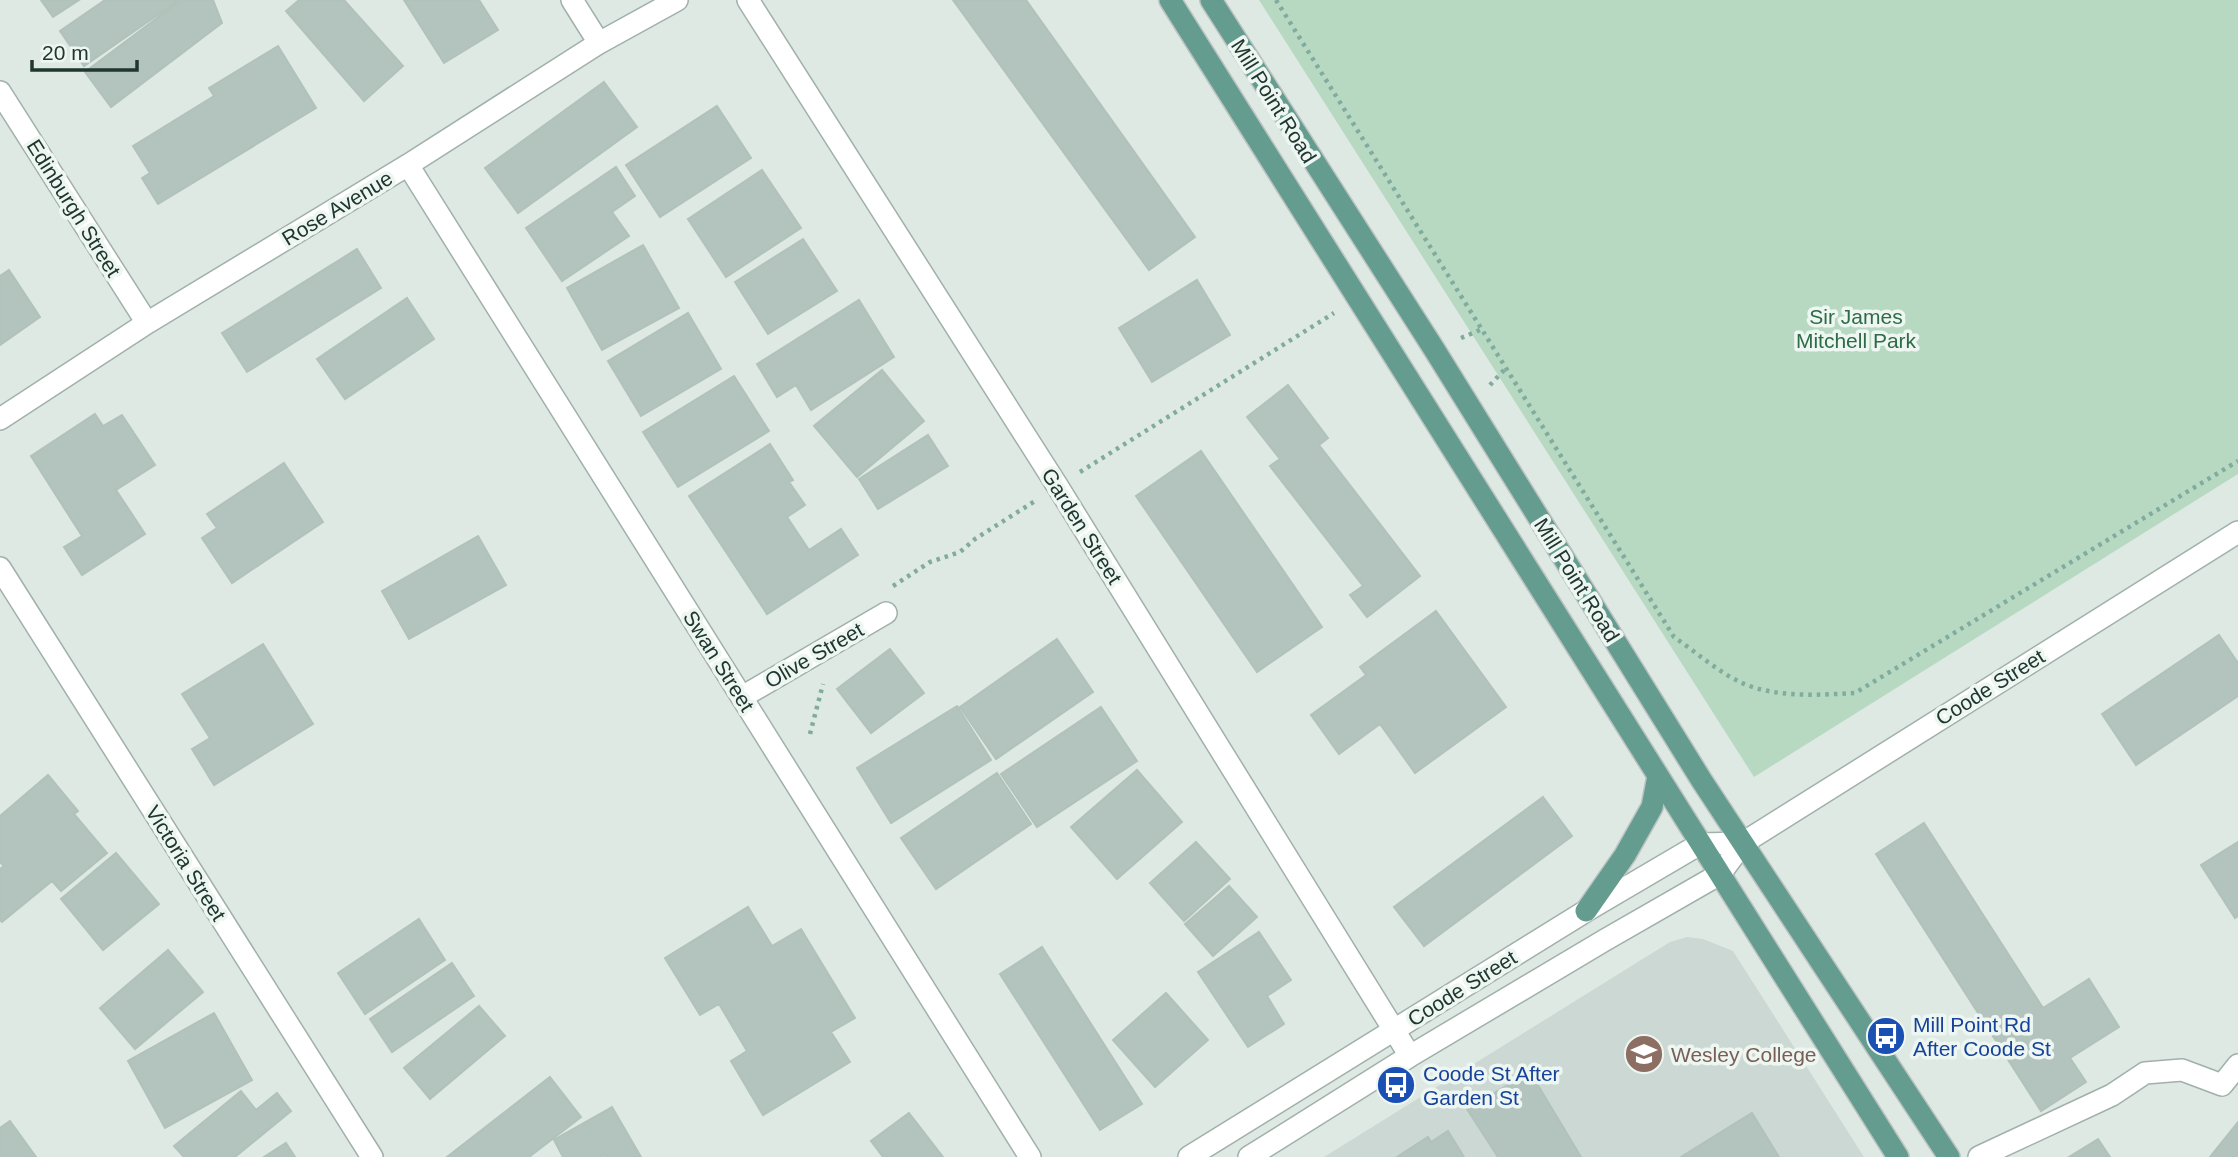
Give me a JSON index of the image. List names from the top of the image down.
{
  "streets": {
    "main road": ["Mill Point Road"],
    "street": [
      "Edinburgh Street",
      "Rose Avenue",
      "Garden Street",
      "Olive Street",
      "Swan Street",
      "Coode Street",
      "Victoria Street"
    ]
  },
  "crossings": [
    ["Mill Point Road", "Coode Street"],
    ["Edinburgh Street", "Rose Avenue"],
    ["Rose Avenue", "Swan Street"],
    ["Garden Street", "Coode Street"],
    ["Olive Street", "Swan Street"]
  ],
  "parks": ["Sir James Mitchell Park"],
  "places": {
    "bus stop": ["Mill Point Rd After Coode St", "Coode St After Garden St"],
    "school or university": ["Wesley College"]
  },
  "scale_bar": "20 m"
}
